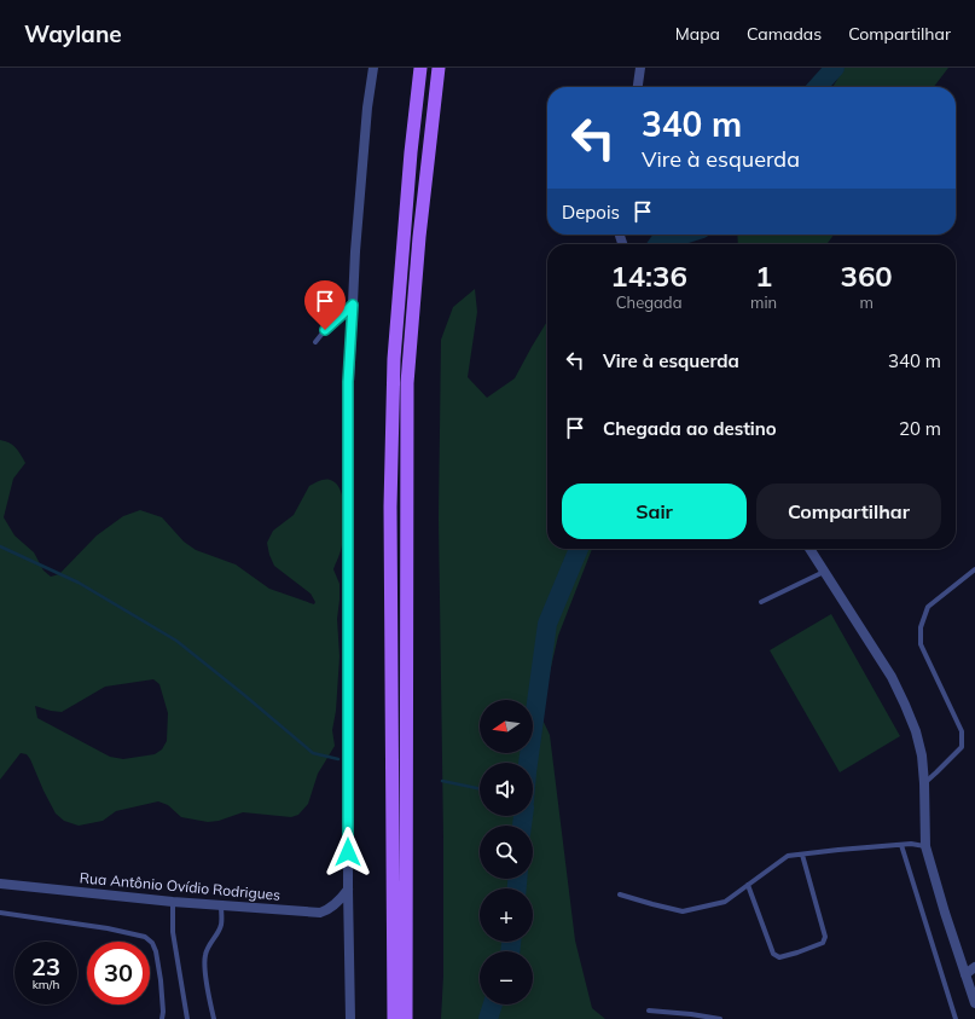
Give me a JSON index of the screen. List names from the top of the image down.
{
  "streets": {
    "street": ["Rua Antônio Ovídio Rodrigues"]
  },
  "north": "left",
  "page": {
    "header": "Waylane",
    "nav": ["Mapa", "Camadas", "Compartilhar"],
    "turn": ["340 m", "Vire à esquerda"],
    "then": "Depois",
    "eta": [
      "14:36",
      "Chegada",
      "1",
      "min",
      "360",
      "m"
    ],
    "list": [
      {
        "name": "Vire à esquerda",
        "value": "340 m"
      },
      {
        "name": "Chegada ao destino",
        "value": "20 m"
      }
    ],
    "buttons": ["Sair", "Compartilhar"],
    "map_buttons": ["+", "−"],
    "speed": "23 km/h",
    "limit": "30"
  }
}
